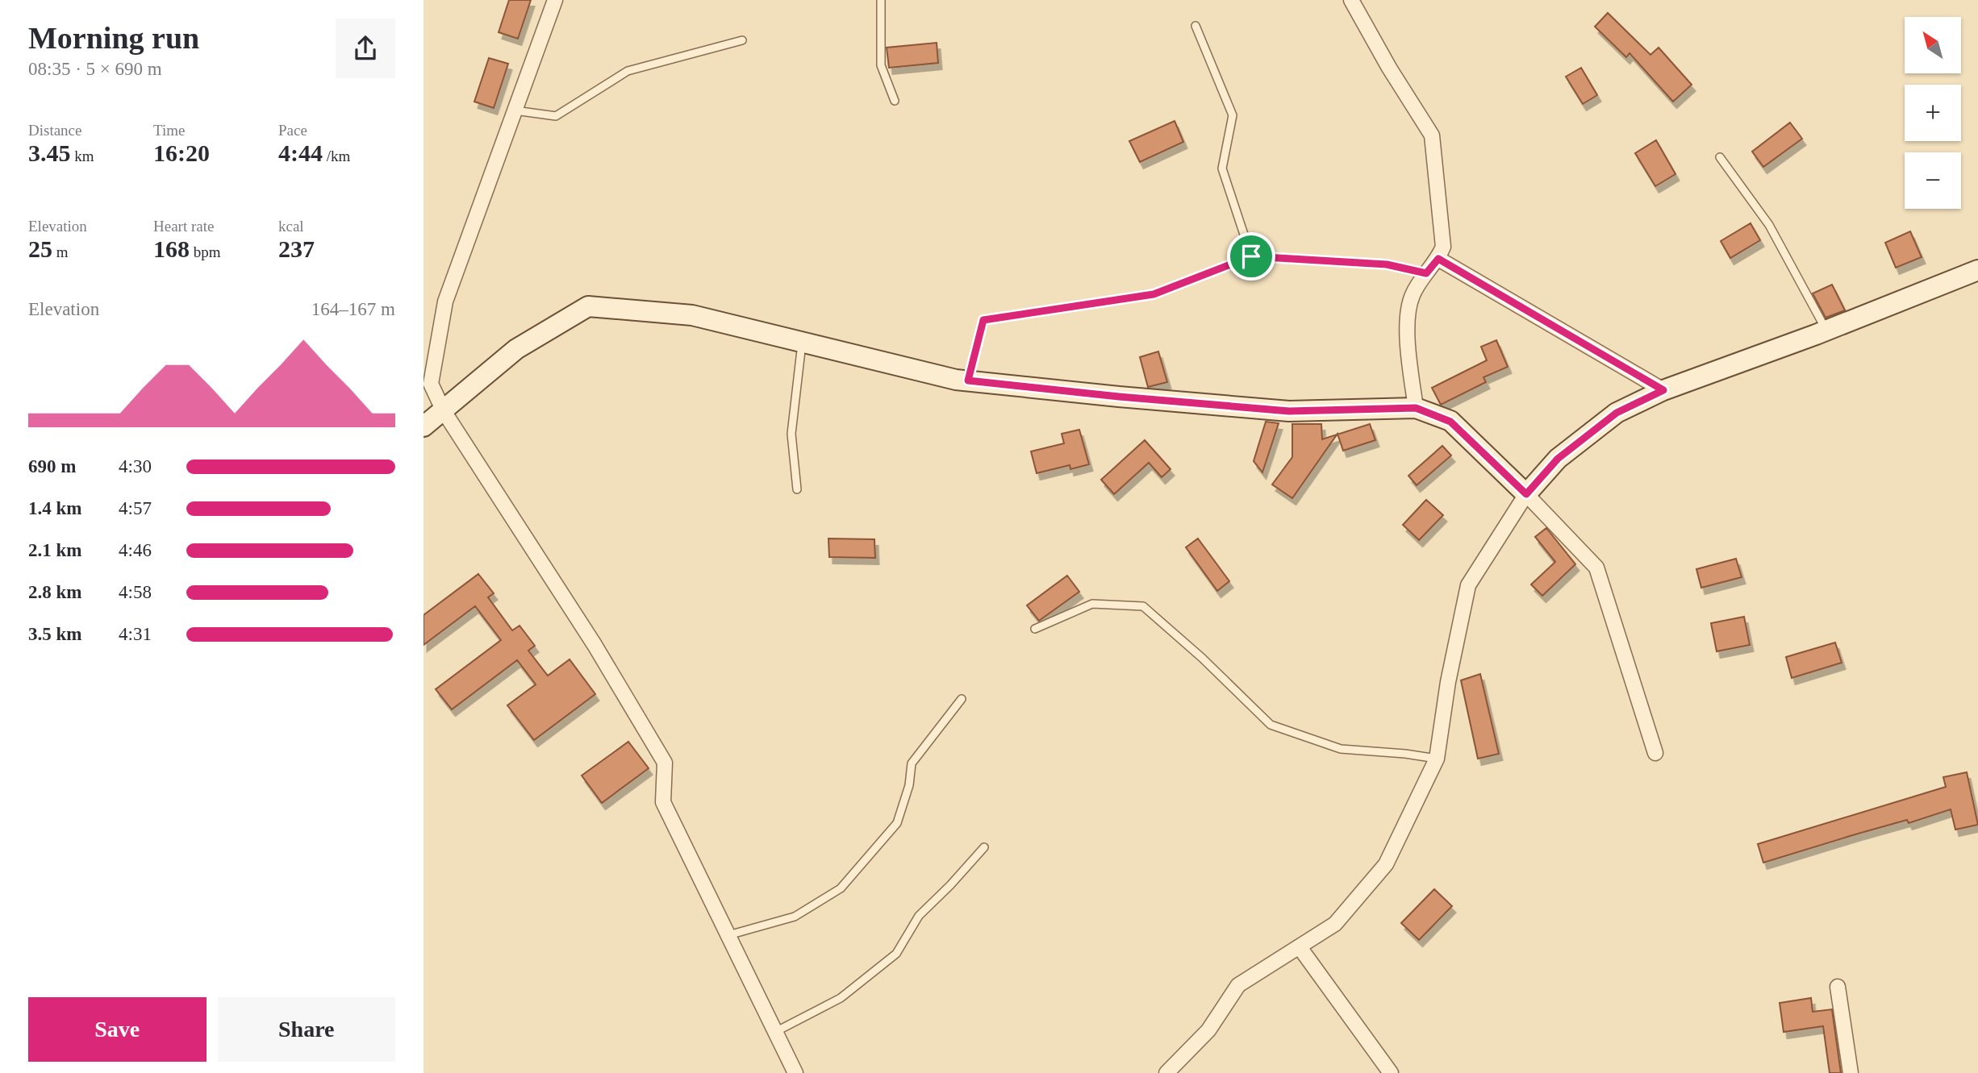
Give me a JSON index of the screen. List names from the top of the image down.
{
  "north": "top left",
  "page": {
    "heading": ["Morning run", "08:35 · 5 × 690 m"],
    "map_buttons": ["+", "−"],
    "stats": [
      ["Distance", "3.45 km"],
      ["Time", "16:20"],
      ["Pace", "4:44 /km"],
      ["Elevation", "25 m"],
      ["Heart rate", "168 bpm"],
      ["kcal", "237"]
    ],
    "chart": ["Elevation", "164–167 m"],
    "list": [
      {
        "name": "690 m",
        "note": "4:30"
      },
      {
        "name": "1.4 km",
        "note": "4:57"
      },
      {
        "name": "2.1 km",
        "note": "4:46"
      },
      {
        "name": "2.8 km",
        "note": "4:58"
      },
      {
        "name": "3.5 km",
        "note": "4:31"
      }
    ],
    "buttons": ["Save", "Share"]
  }
}
